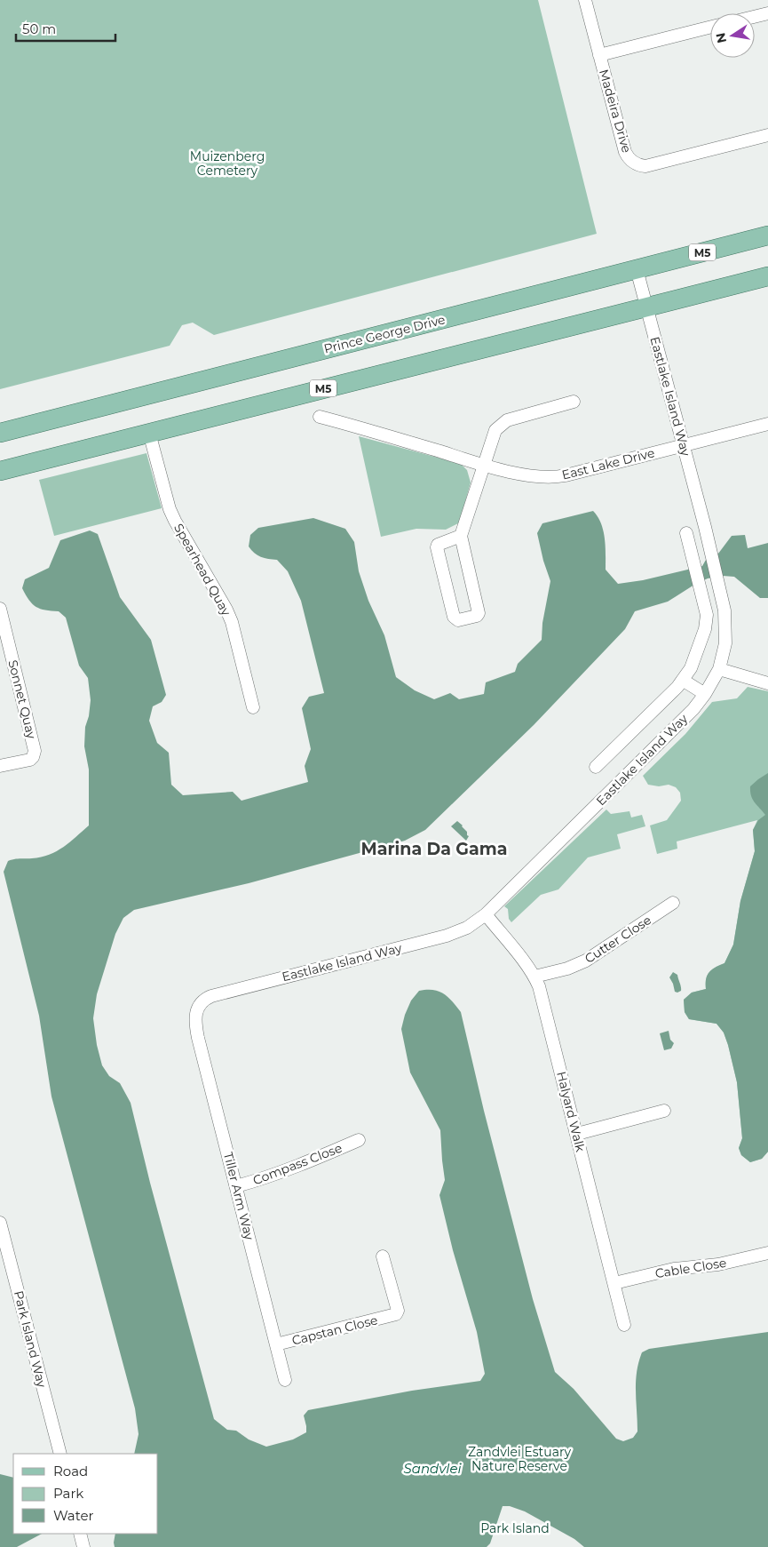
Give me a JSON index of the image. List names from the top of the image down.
{
  "streets": {
    "main road": ["M5", "Prince George Drive"],
    "street": [
      "Madeira Drive",
      "Eastlake Island Way",
      "East Lake Drive",
      "Spearhead Quay",
      "Sonnet Quay",
      "Cutter Close",
      "Halyard Walk",
      "Compass Close",
      "Tiller Arm Way",
      "Cable Close",
      "Capstan Close",
      "Park Island Way"
    ]
  },
  "crossings": [
    ["M5", "Eastlake Island Way"],
    ["M5", "Spearhead Quay"],
    ["Prince George Drive", "Eastlake Island Way"],
    ["Eastlake Island Way", "East Lake Drive"],
    ["Eastlake Island Way", "Halyard Walk"],
    ["Eastlake Island Way", "Tiller Arm Way"],
    ["Cutter Close", "Halyard Walk"],
    ["Halyard Walk", "Cable Close"],
    ["Compass Close", "Tiller Arm Way"],
    ["Tiller Arm Way", "Capstan Close"]
  ],
  "districts": ["Marina Da Gama"],
  "water": ["Sandvlei"],
  "parks": ["Muizenberg Cemetery", "Zandvlei Estuary Nature Reserve", "Park Island"],
  "legend": ["Road", "Park", "Water"],
  "scale_bar": "50 m",
  "north": "left"
}
